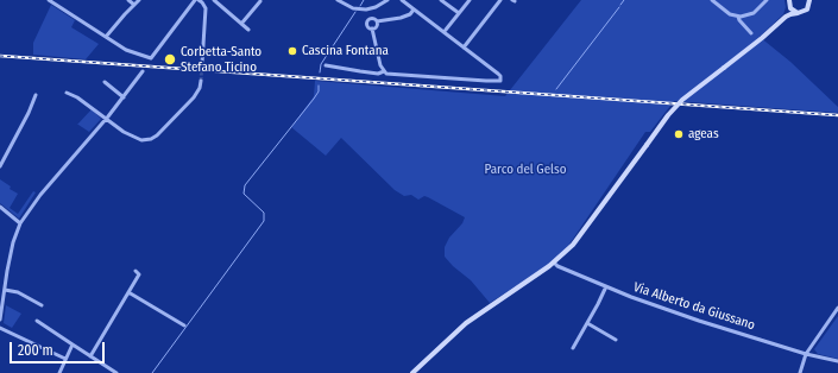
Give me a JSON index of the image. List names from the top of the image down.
{
  "streets": {
    "street": ["Via Alberto da Giussano"]
  },
  "parks": ["Parco del Gelso"],
  "places": ["Cascina Fontana", "Corbetta-Santo Stefano Ticino", "ageas"],
  "scale_bar": "200 m"
}
